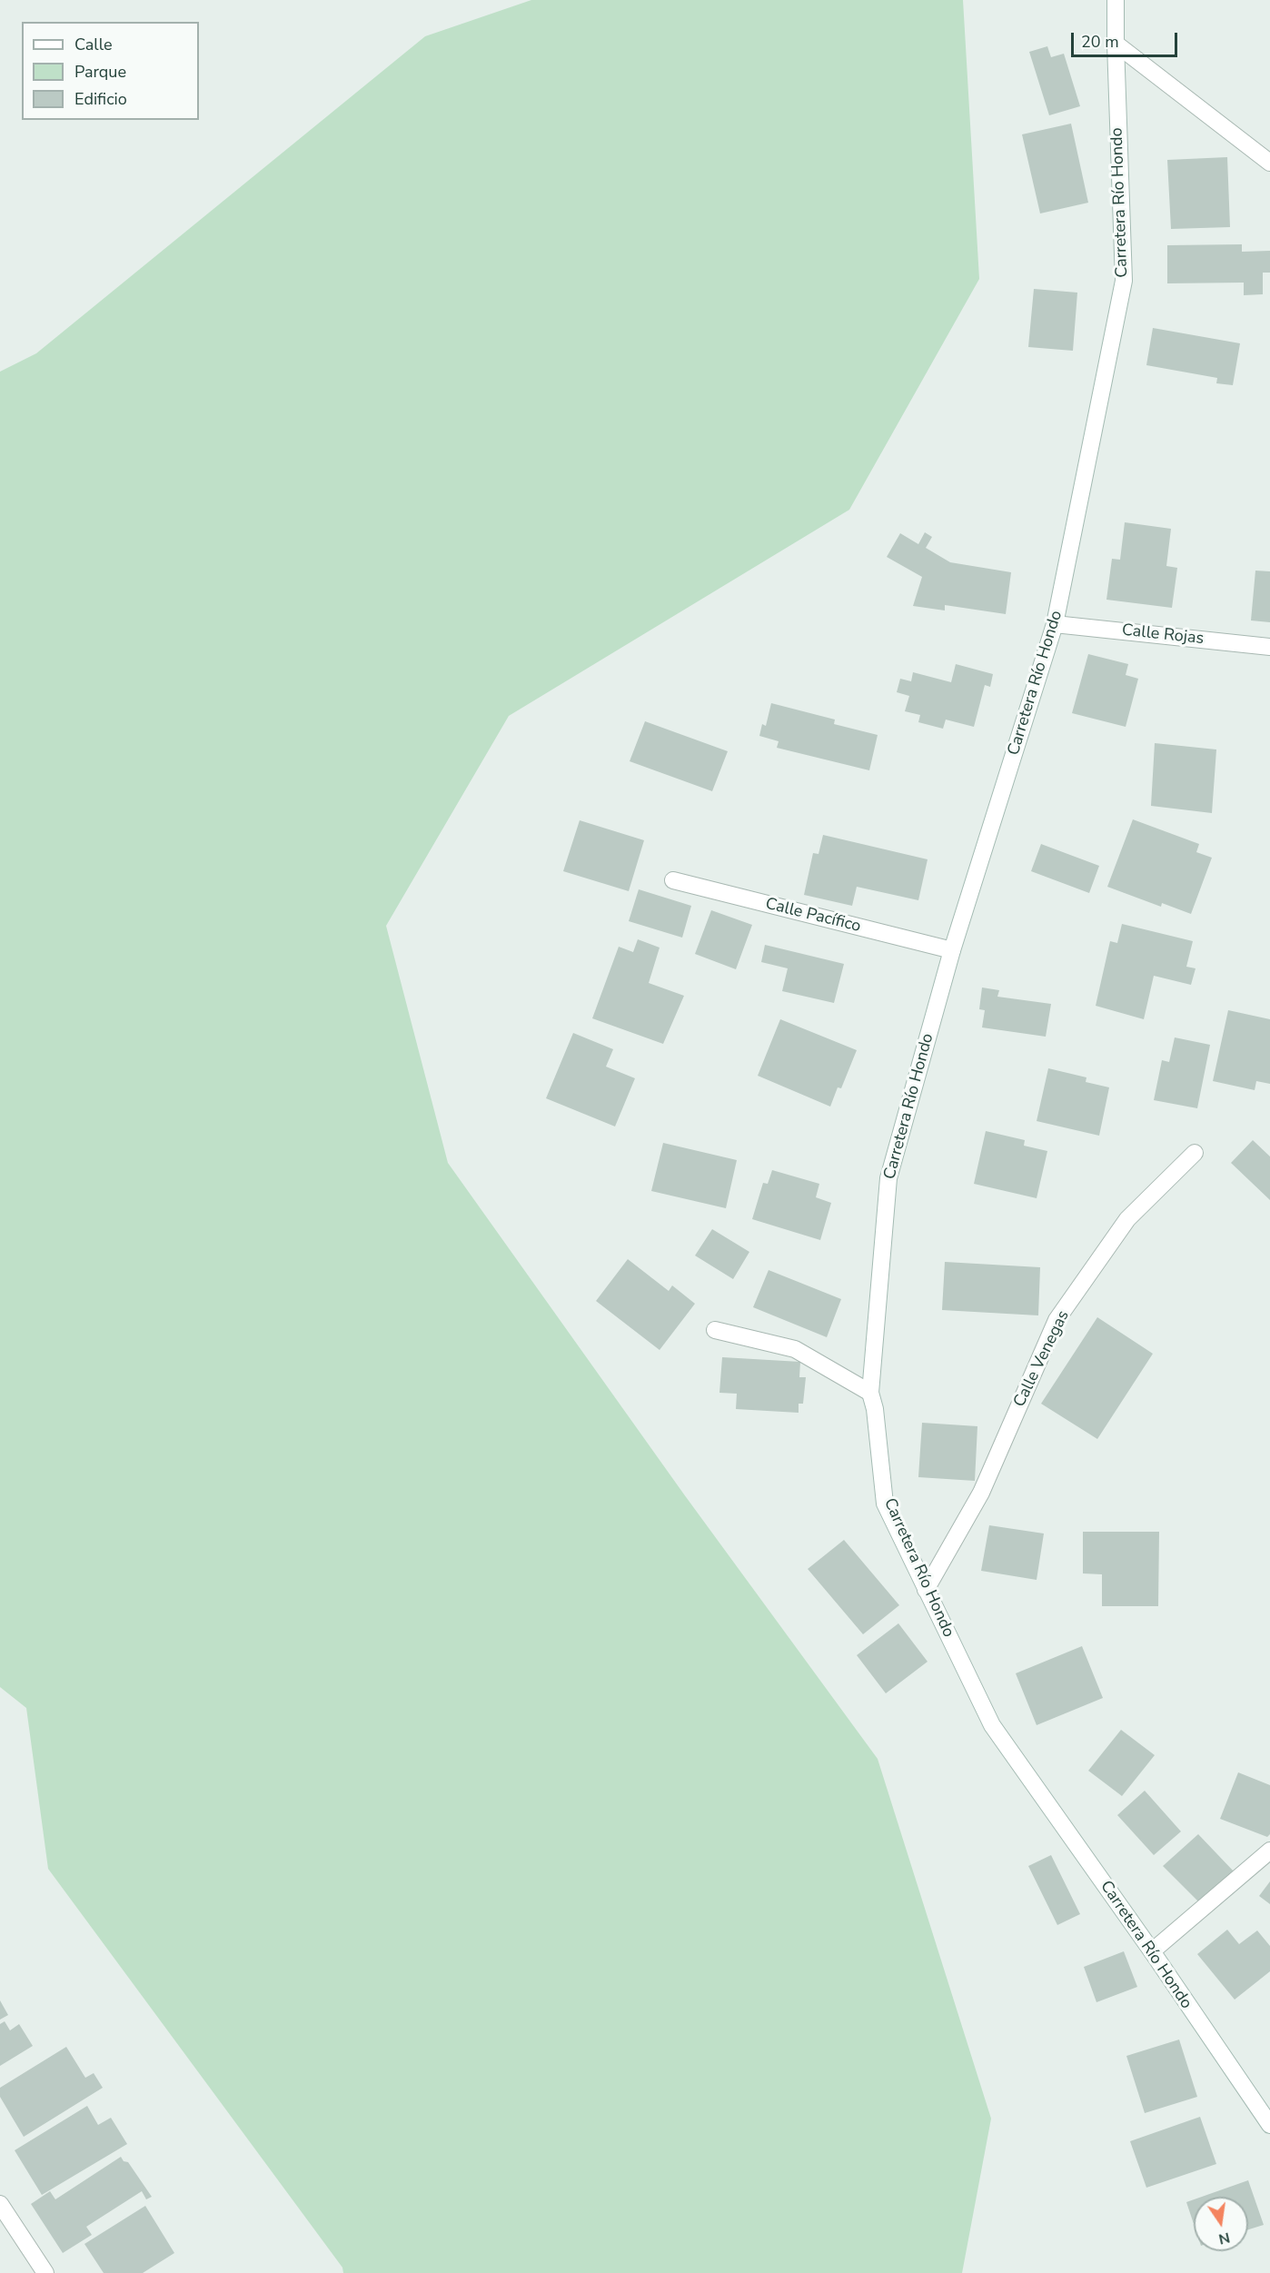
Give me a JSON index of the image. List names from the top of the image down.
{
  "streets": {
    "street": [
      "Carretera Río Hondo",
      "Calle Rojas",
      "Calle Pacífico",
      "Calle Venegas"
    ]
  },
  "crossings": [
    ["Carretera Río Hondo", "Calle Rojas"],
    ["Carretera Río Hondo", "Calle Pacífico"],
    ["Carretera Río Hondo", "Calle Venegas"]
  ],
  "legend": ["Calle", "Parque", "Edificio"],
  "scale_bar": "20 m",
  "north": "bottom"
}
